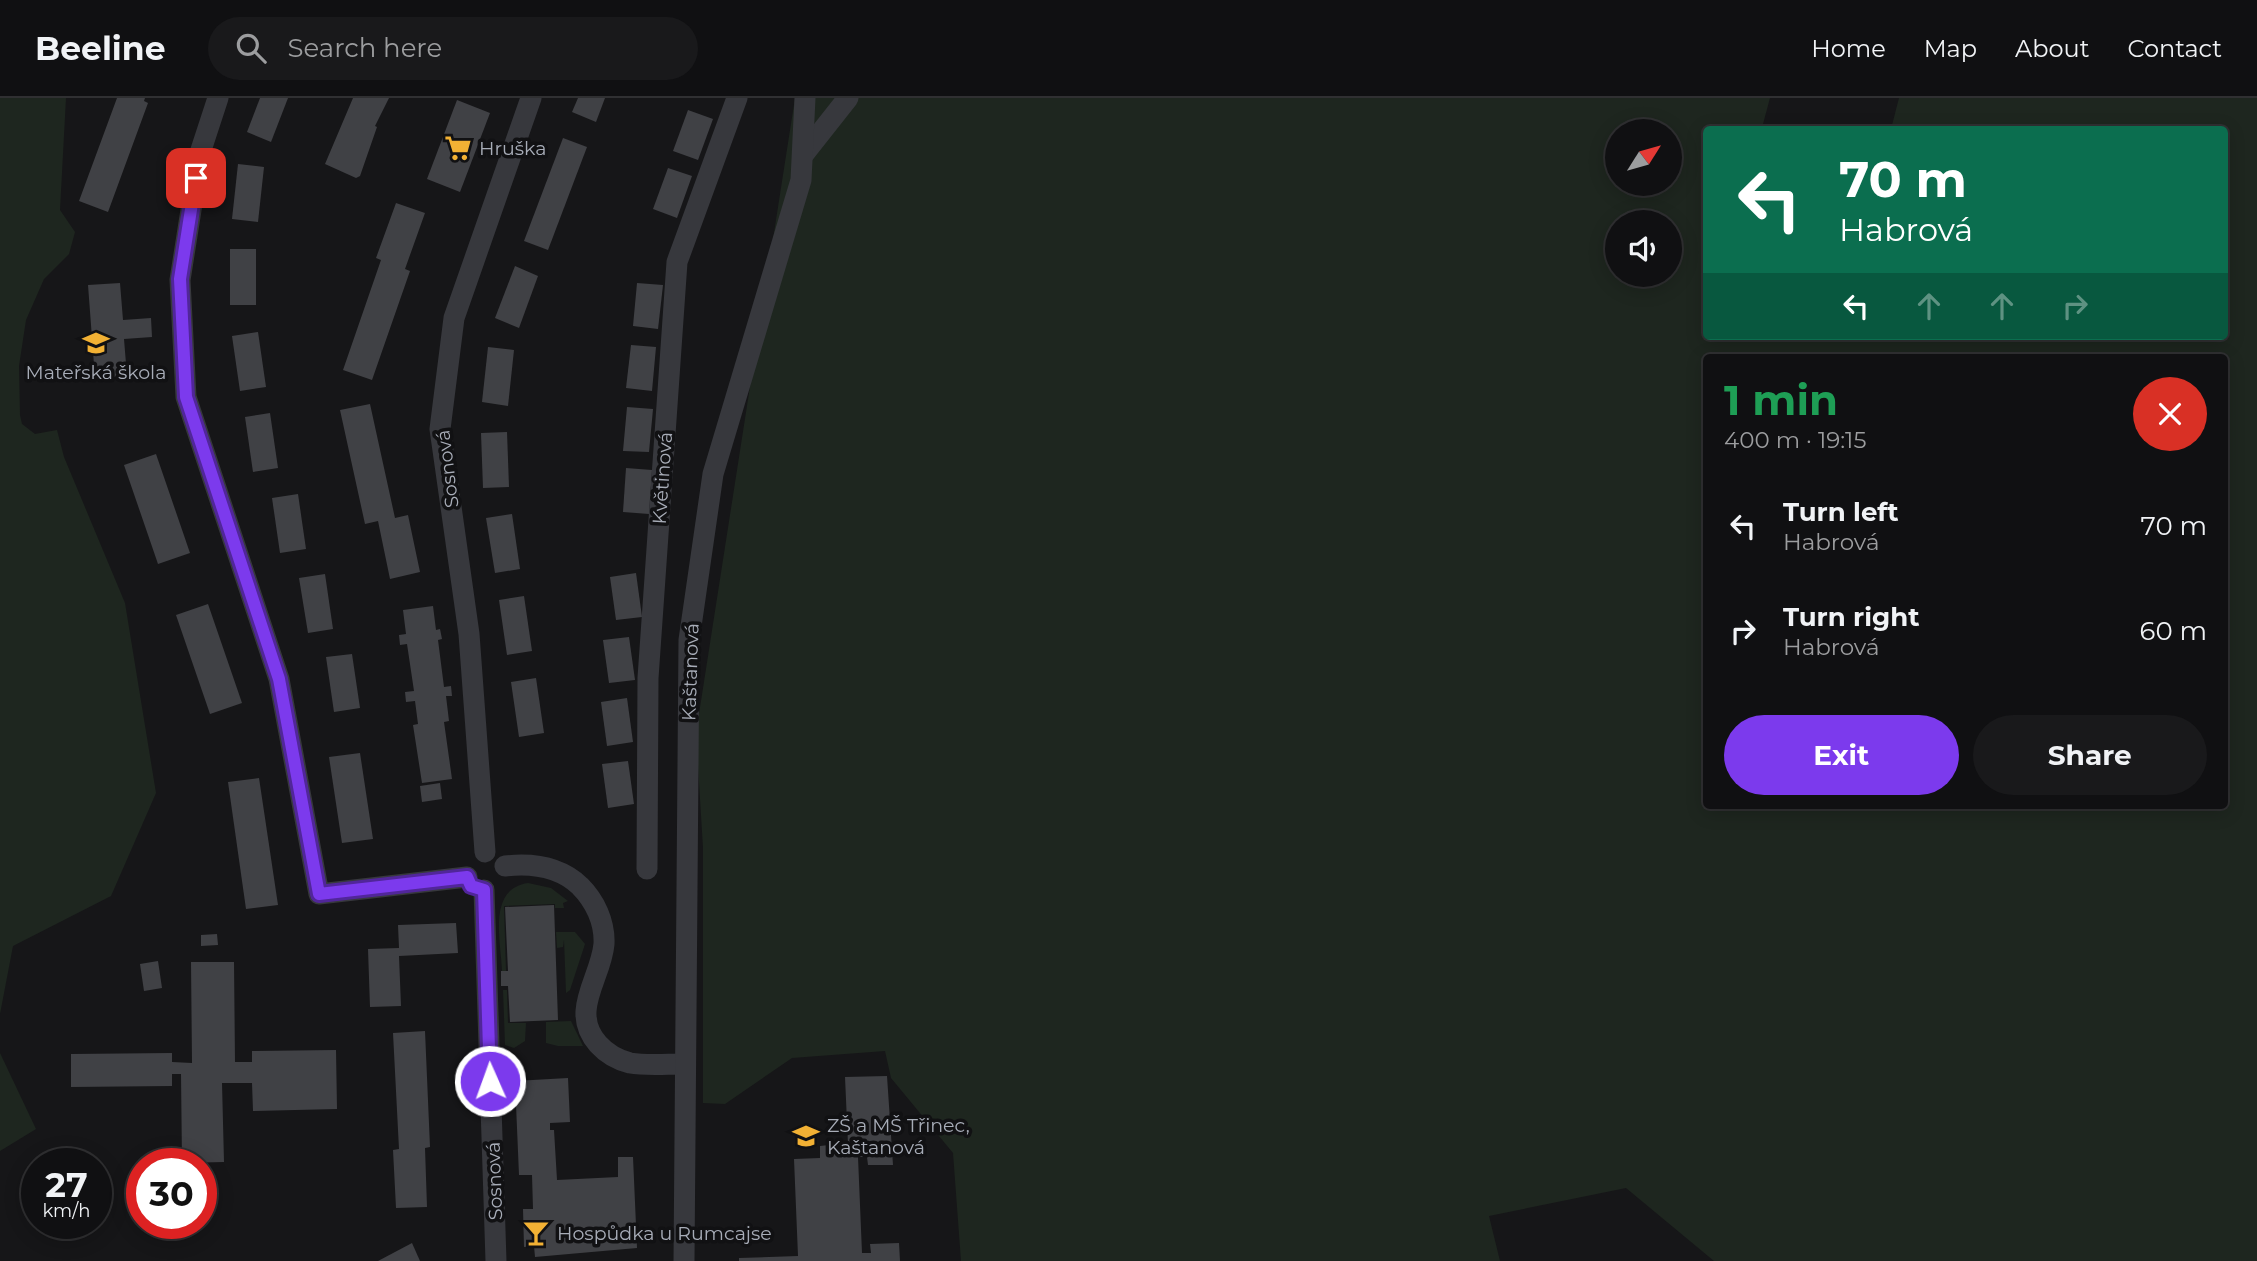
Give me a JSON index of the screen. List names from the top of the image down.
{
  "streets": {
    "street": ["Sosnová", "Květinová", "Kaštanová"]
  },
  "places": {
    "supermarket": ["Hruška"],
    "school or university": ["Mateřská škola", "ZŠ a MŠ Třinec, Kaštanová"],
    "bar": ["Hospůdka u Rumcajse"]
  },
  "north": "top right",
  "page": {
    "header": "Beeline",
    "search": "Search here",
    "nav": [
      "Home",
      "Map",
      "About",
      "Contact"
    ],
    "turn": ["70 m", "Habrová"],
    "heading": ["1 min", "400 m · 19:15"],
    "list": [
      {
        "name": "Turn left",
        "note": "Habrová",
        "value": "70 m"
      },
      {
        "name": "Turn right",
        "note": "Habrová",
        "value": "60 m"
      }
    ],
    "buttons": ["Exit", "Share"],
    "speed": "27 km/h",
    "limit": "30"
  }
}
